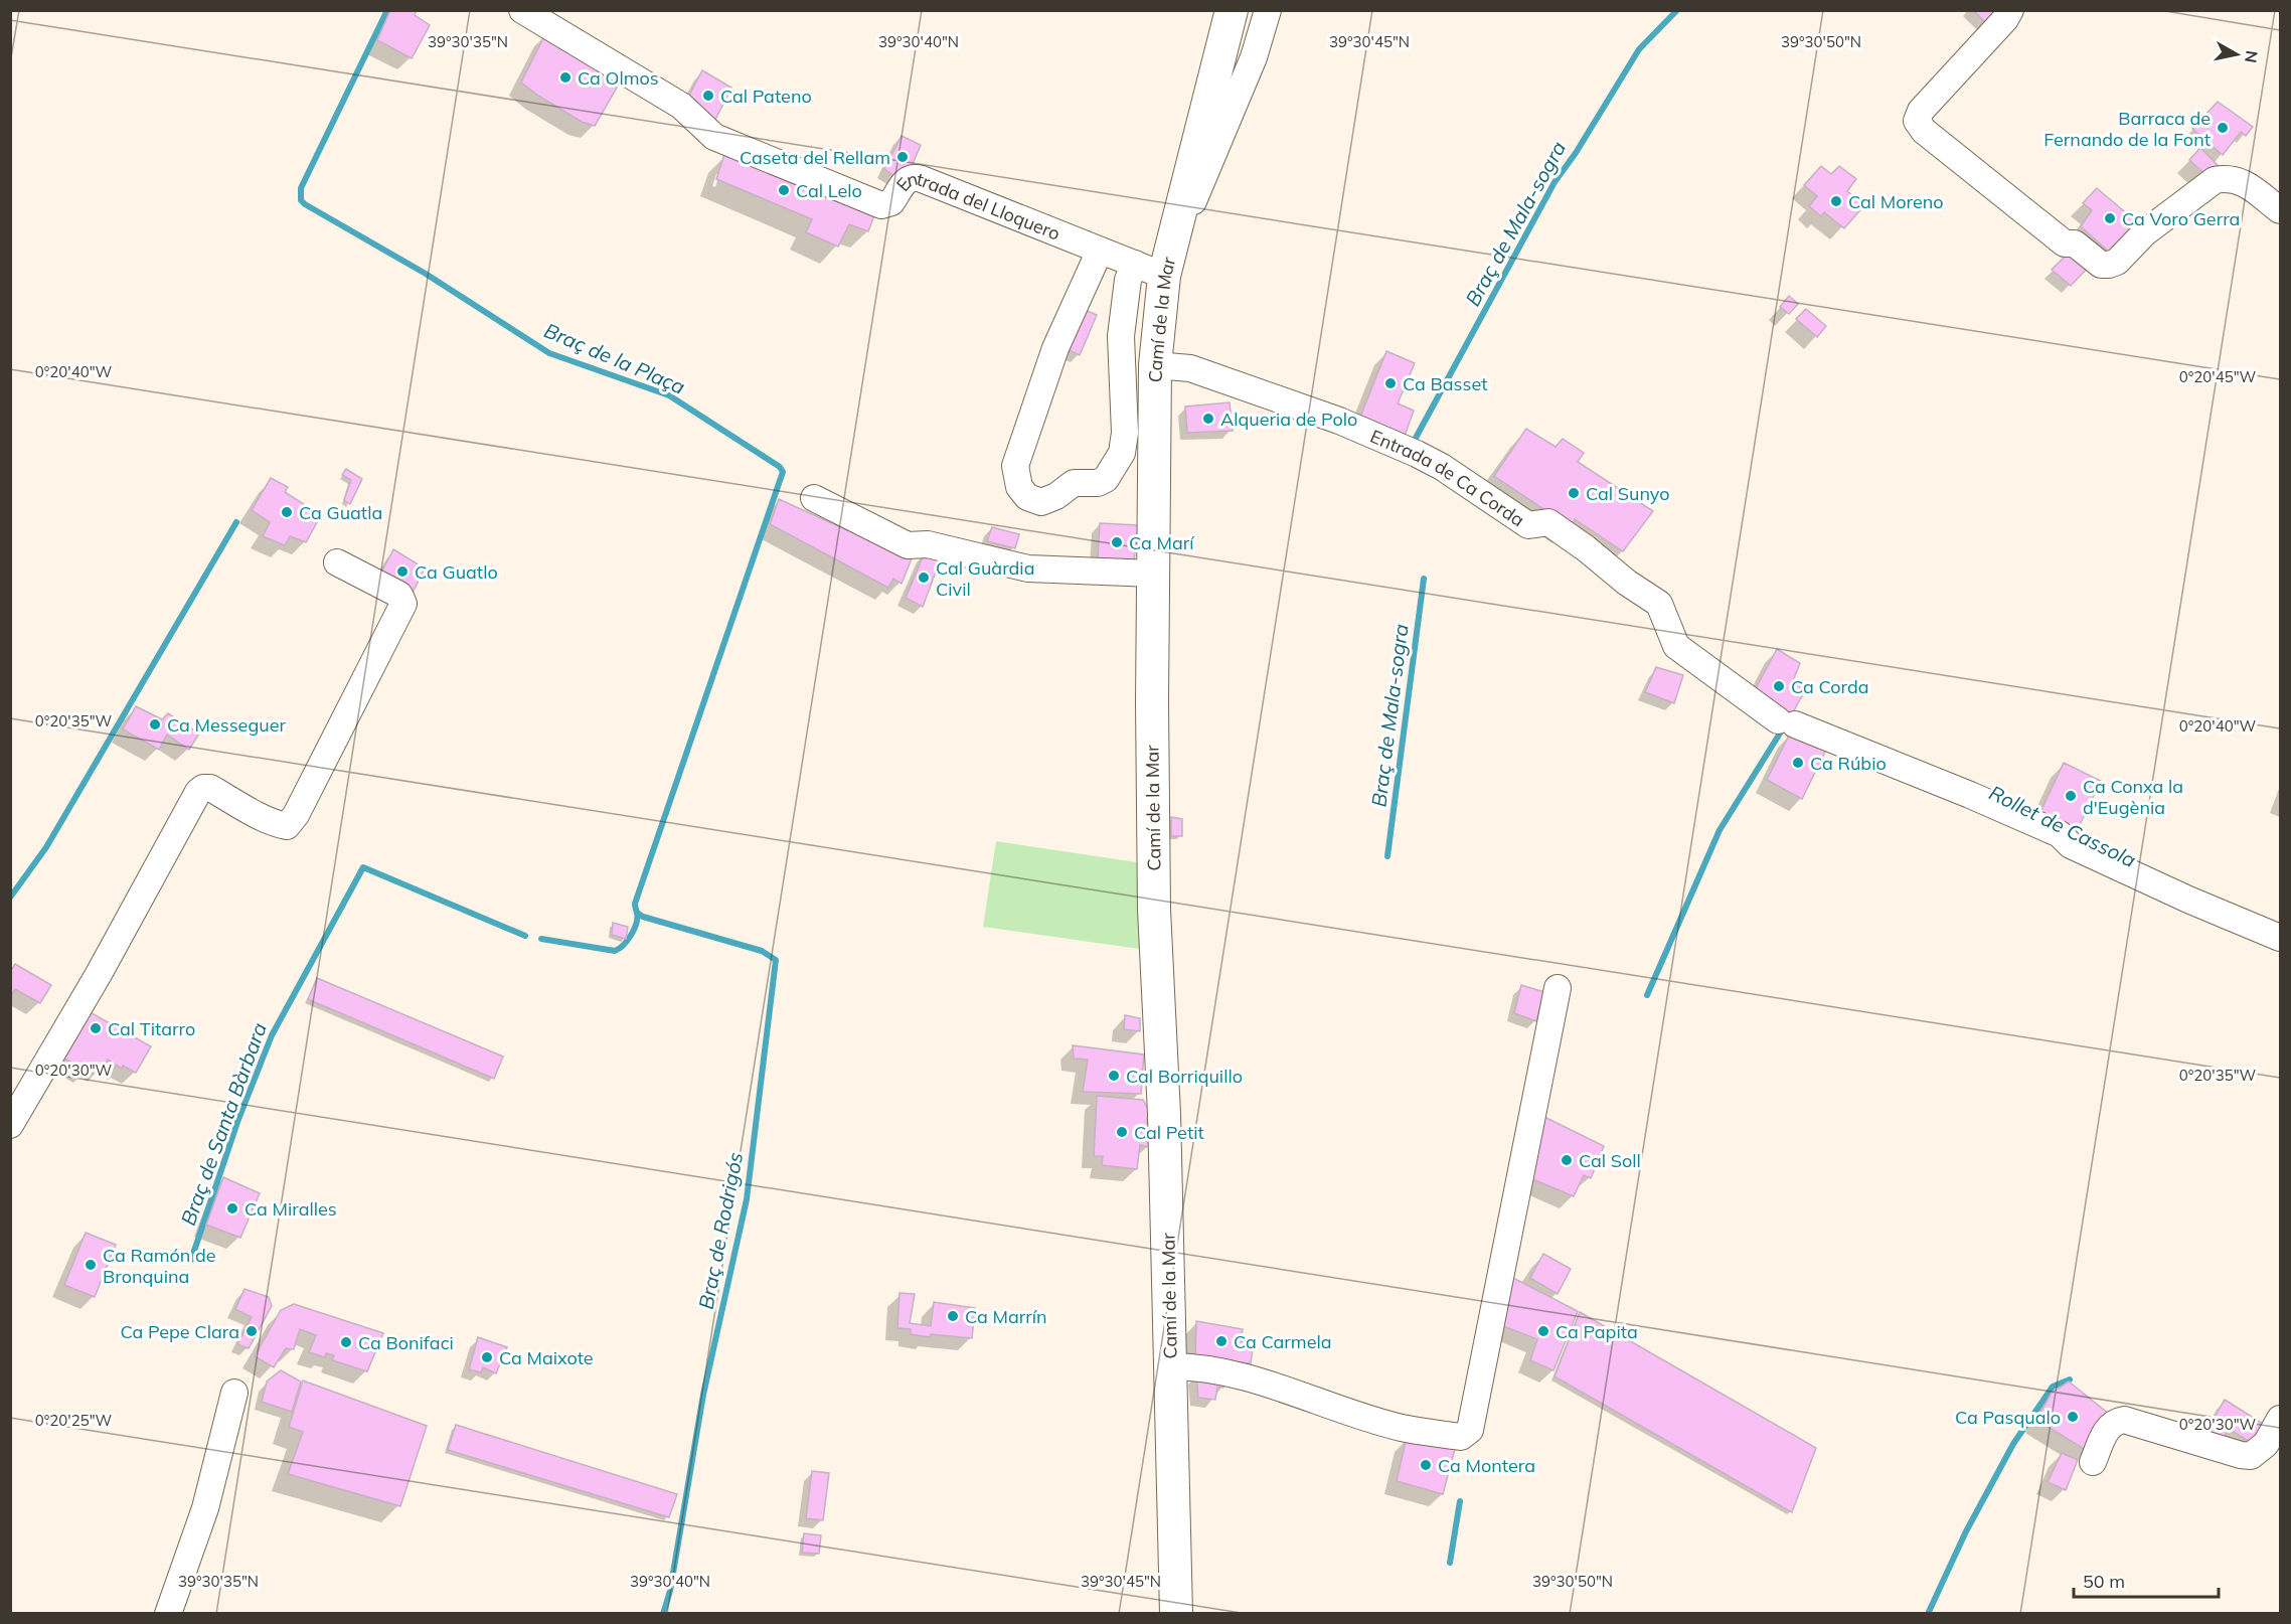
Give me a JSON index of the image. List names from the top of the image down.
{
  "streets": {
    "main road": ["Camí de la Mar"],
    "street": ["Entrada del Lloquero", "Entrada de Ca Corda"]
  },
  "crossings": [
    ["Entrada del Lloquero", "Camí de la Mar"],
    ["Camí de la Mar", "Entrada de Ca Corda"]
  ],
  "water": [
    "Braç de Mala-sogra",
    "Braç de la Plaça",
    "Rollet de Cassola",
    "Braç de Santa Bàrbara",
    "Braç de Rodrigós"
  ],
  "places": [
    "Ca Olmos",
    "Cal Pateno",
    "Barraca de Fernando de la Font",
    "Caseta del Rellam",
    "Cal Lelo",
    "Cal Moreno",
    "Ca Voro Gerra",
    "Ca Basset",
    "Alqueria de Polo",
    "Cal Sunyo",
    "Ca Guatla",
    "Ca Marí",
    "Ca Guatlo",
    "Cal Guàrdia Civil",
    "Ca Corda",
    "Ca Messeguer",
    "Ca Rúbio",
    "Ca Conxa la d'Eugènia",
    "Cal Titarro",
    "Cal Borriquillo",
    "Cal Petit",
    "Cal Soll",
    "Ca Miralles",
    "Ca Ramón de Bronquina",
    "Ca Marrín",
    "Ca Pepe Clara",
    "Ca Papita",
    "Ca Carmela",
    "Ca Bonifaci",
    "Ca Maixote",
    "Ca Pasqualo",
    "Ca Montera"
  ],
  "scale_bar": "50 m",
  "north": "right",
  "coordinates": [
    "39°30'35\"N",
    "39°30'40\"N",
    "39°30'45\"N",
    "39°30'50\"N",
    "0°20'40\"W",
    "0°20'45\"W",
    "0°20'35\"W",
    "0°20'30\"W",
    "0°20'25\"W"
  ]
}
